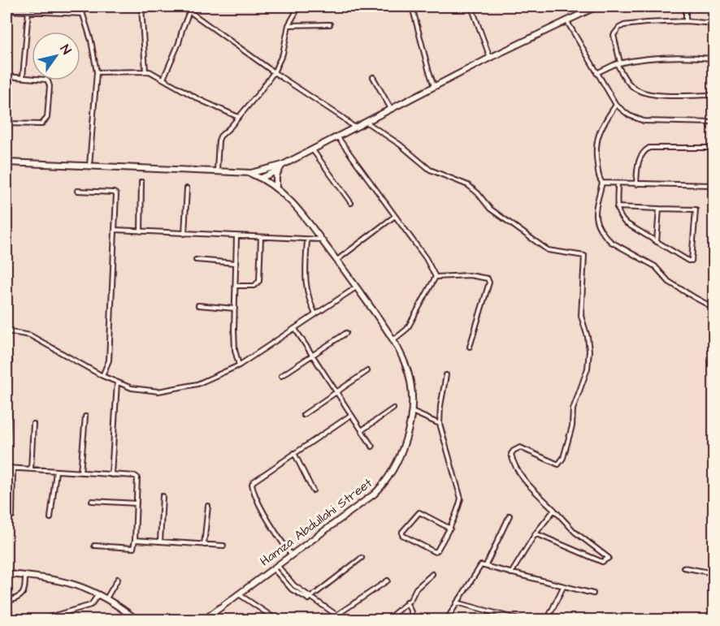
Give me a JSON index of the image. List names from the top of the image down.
{
  "streets": {
    "main road": ["Hamza Abdullahi Street"]
  },
  "north": "top right"
}
